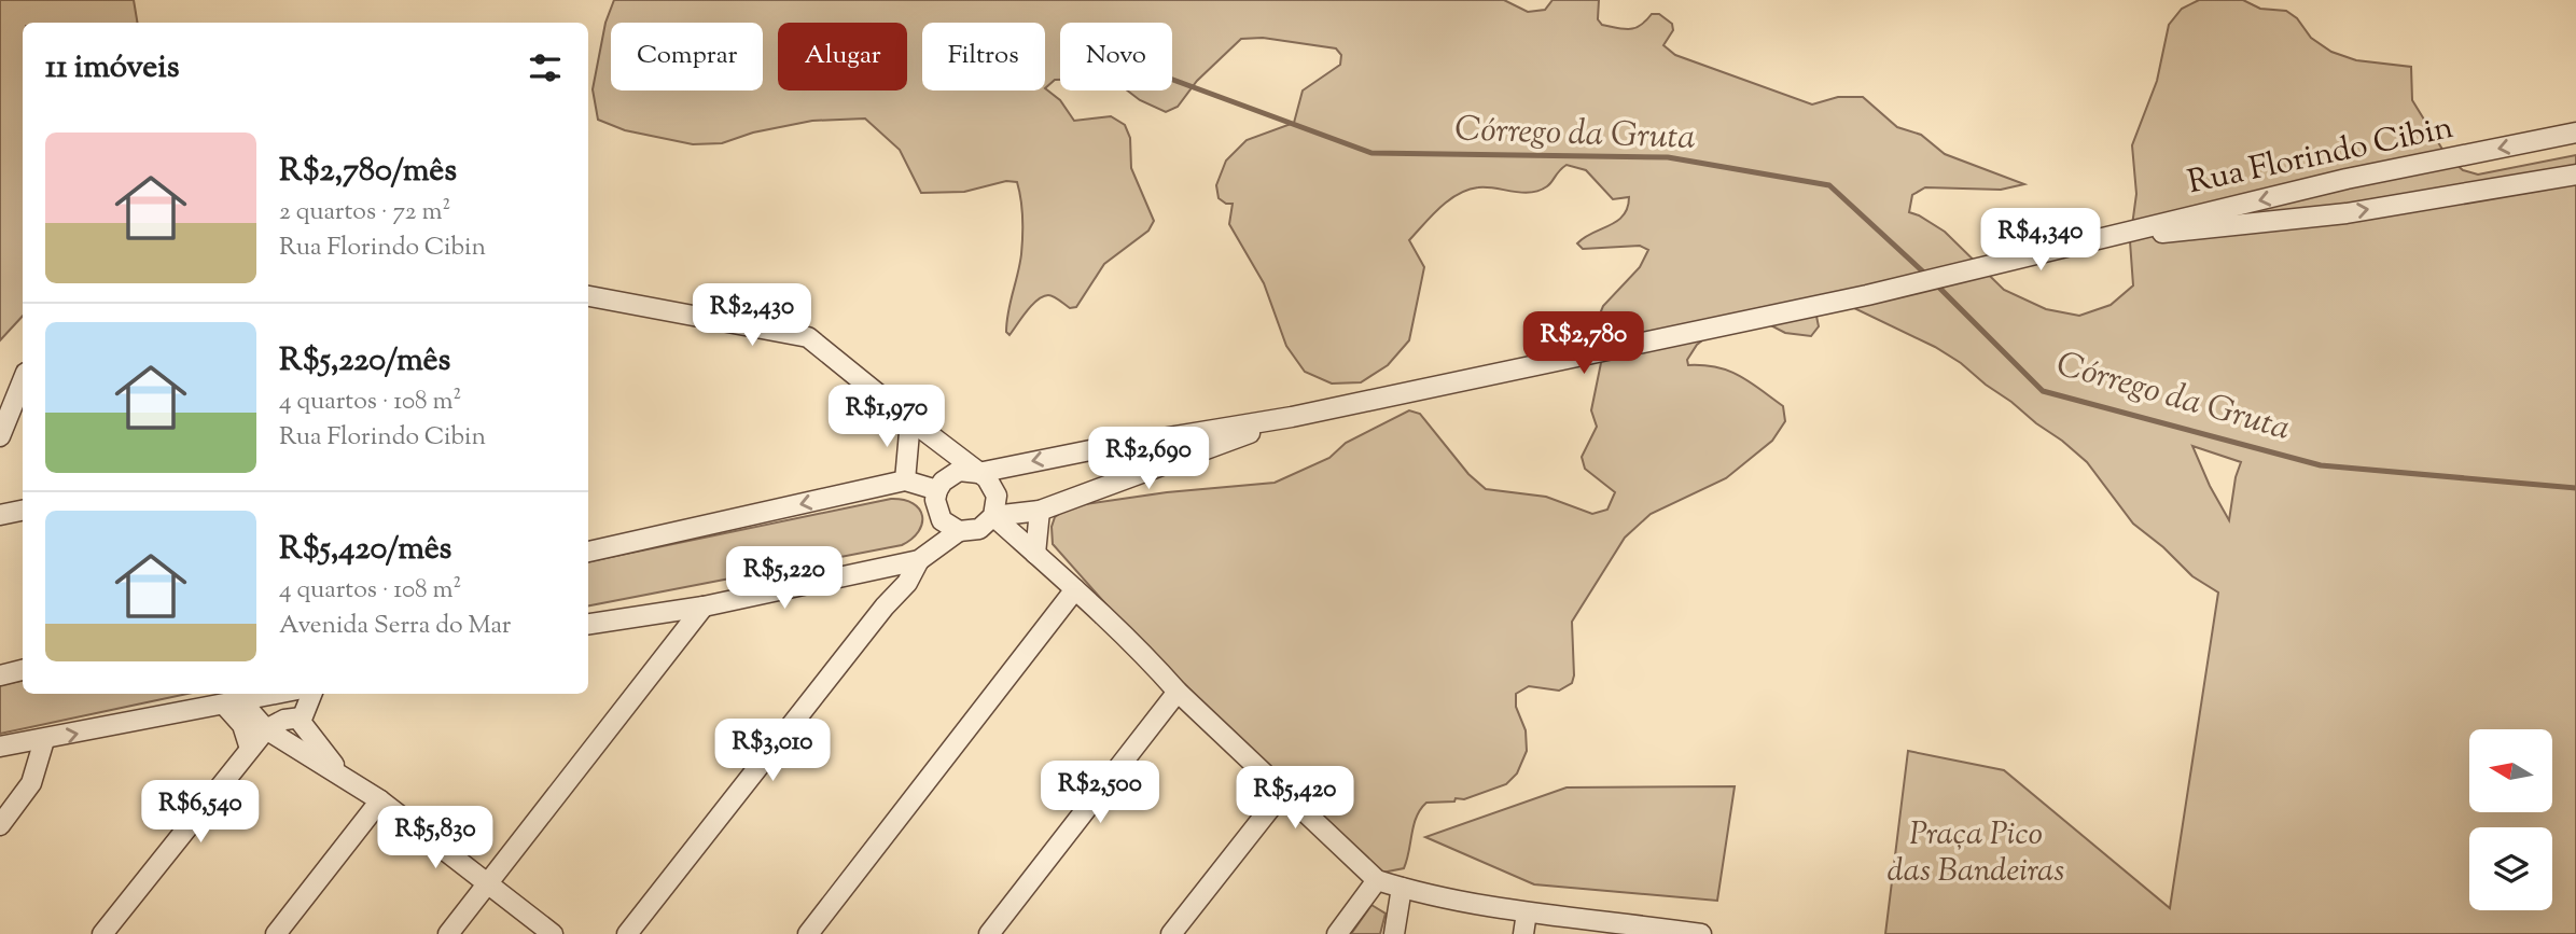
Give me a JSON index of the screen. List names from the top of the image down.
{
  "streets": {
    "street": ["Rua Florindo Cibin"]
  },
  "water": ["Córrego da Gruta"],
  "parks": ["Praça Pico das Bandeiras"],
  "north": "left",
  "page": {
    "chip": [
      "Comprar",
      "Alugar",
      "Filtros",
      "Novo"
    ],
    "heading": "11 imóveis",
    "list": [
      {
        "name": "R$2,780/mês",
        "note": "2 quartos · 72 m² · Rua Florindo Cibin"
      },
      {
        "name": "R$5,220/mês",
        "note": "4 quartos · 108 m² · Rua Florindo Cibin"
      },
      {
        "name": "R$5,420/mês",
        "note": "4 quartos · 108 m² · Avenida Serra do Mar"
      }
    ],
    "price": [
      "R$4,340",
      "R$2,430",
      "R$2,780",
      "R$1,970",
      "R$2,690",
      "R$5,220",
      "R$3,010",
      "R$2,500",
      "R$5,420",
      "R$6,540",
      "R$5,830"
    ]
  }
}
